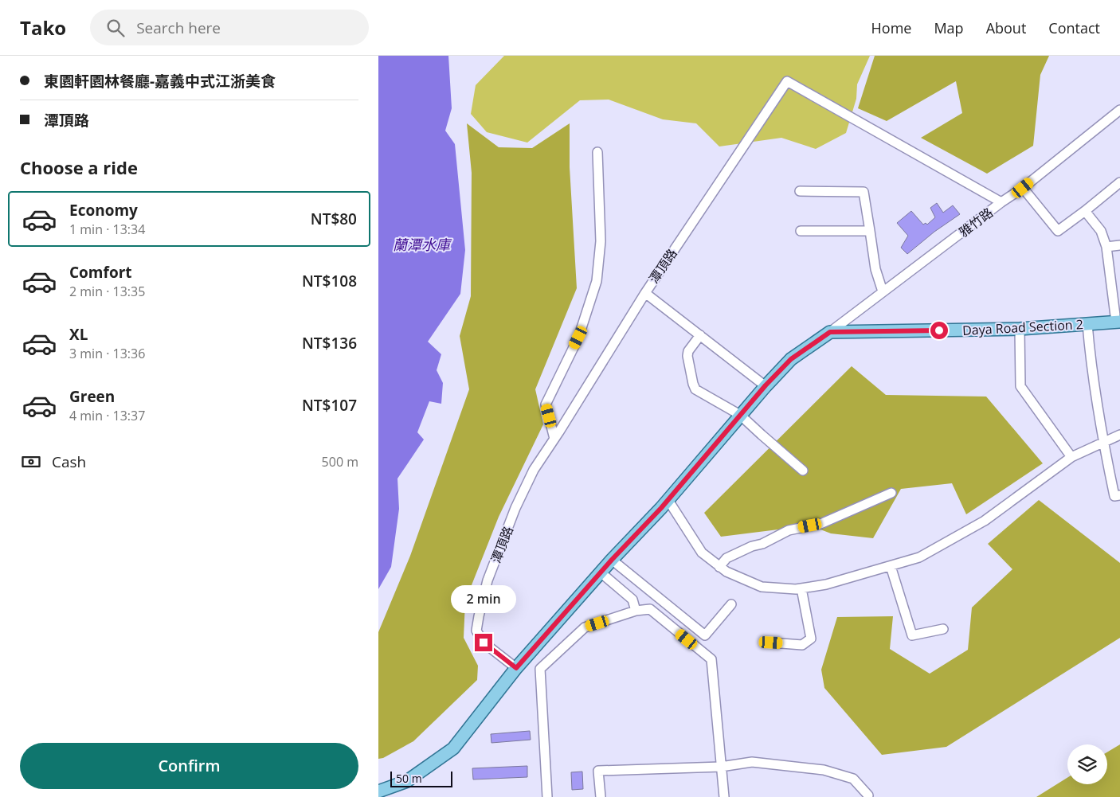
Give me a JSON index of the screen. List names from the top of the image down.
{
  "streets": {
    "main road": ["Daya Road Section 2"],
    "street": ["雅竹路", "潭頂路"]
  },
  "crossings": [
    ["雅竹路", "潭頂路"],
    ["雅竹路", "Daya Road Section 2"]
  ],
  "water": ["蘭潭水庫"],
  "scale_bar": "50 m",
  "page": {
    "header": "Tako",
    "search": "Search here",
    "nav": [
      "Home",
      "Map",
      "About",
      "Contact"
    ],
    "banner": ["東園軒園林餐廳-嘉義中式江浙美食", "潭頂路"],
    "heading": "Choose a ride",
    "list": [
      {
        "name": "Economy",
        "note": "1 min · 13:34",
        "value": "NT$80"
      },
      {
        "name": "Comfort",
        "note": "2 min · 13:35",
        "value": "NT$108"
      },
      {
        "name": "XL",
        "note": "3 min · 13:36",
        "value": "NT$136"
      },
      {
        "name": "Green",
        "note": "4 min · 13:37",
        "value": "NT$107"
      }
    ],
    "pay": ["Cash", "500 m"],
    "bubble": "2 min",
    "buttons": "Confirm",
    "scale": "50 m"
  }
}
